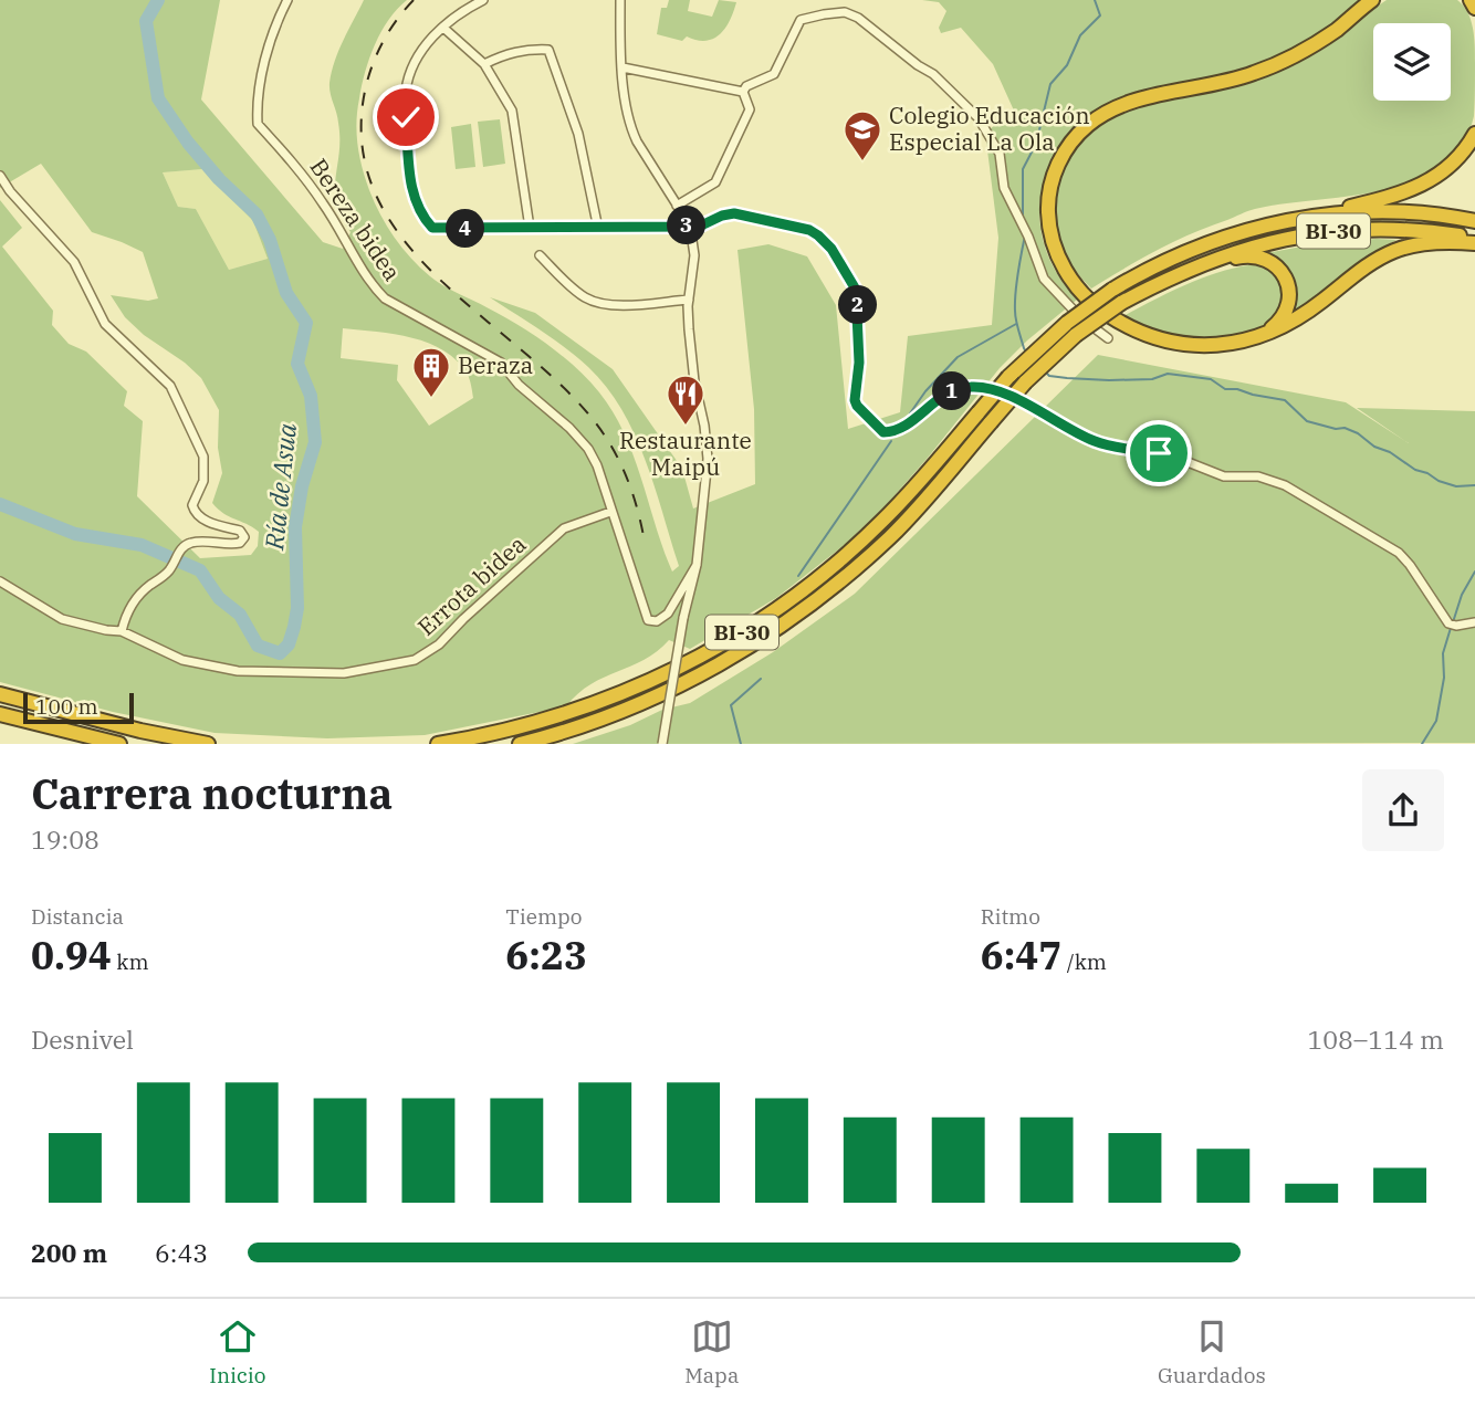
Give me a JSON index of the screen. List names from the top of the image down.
{
  "streets": {
    "highway": ["BI-30"],
    "street": ["Bereza bidea", "Errota bidea"]
  },
  "crossings": [
    ["Bereza bidea", "Errota bidea"]
  ],
  "water": ["Ría de Asua"],
  "places": {
    "school or university": ["Colegio Educación Especial La Ola"],
    "building": ["Beraza"],
    "restaurant": ["Restaurante Maipú"]
  },
  "scale_bar": "100 m",
  "page": {
    "pins": [
      "3",
      "4",
      "2",
      "1"
    ],
    "scale": "100 m",
    "heading": ["Carrera nocturna", "19:08"],
    "stats": [
      ["Distancia", "0.94 km"],
      ["Tiempo", "6:23"],
      ["Ritmo", "6:47 /km"]
    ],
    "chart": ["Desnivel", "108–114 m"],
    "list": [
      {
        "name": "200 m",
        "note": "6:43"
      }
    ],
    "tabs": ["Inicio", "Mapa", "Guardados"]
  }
}
